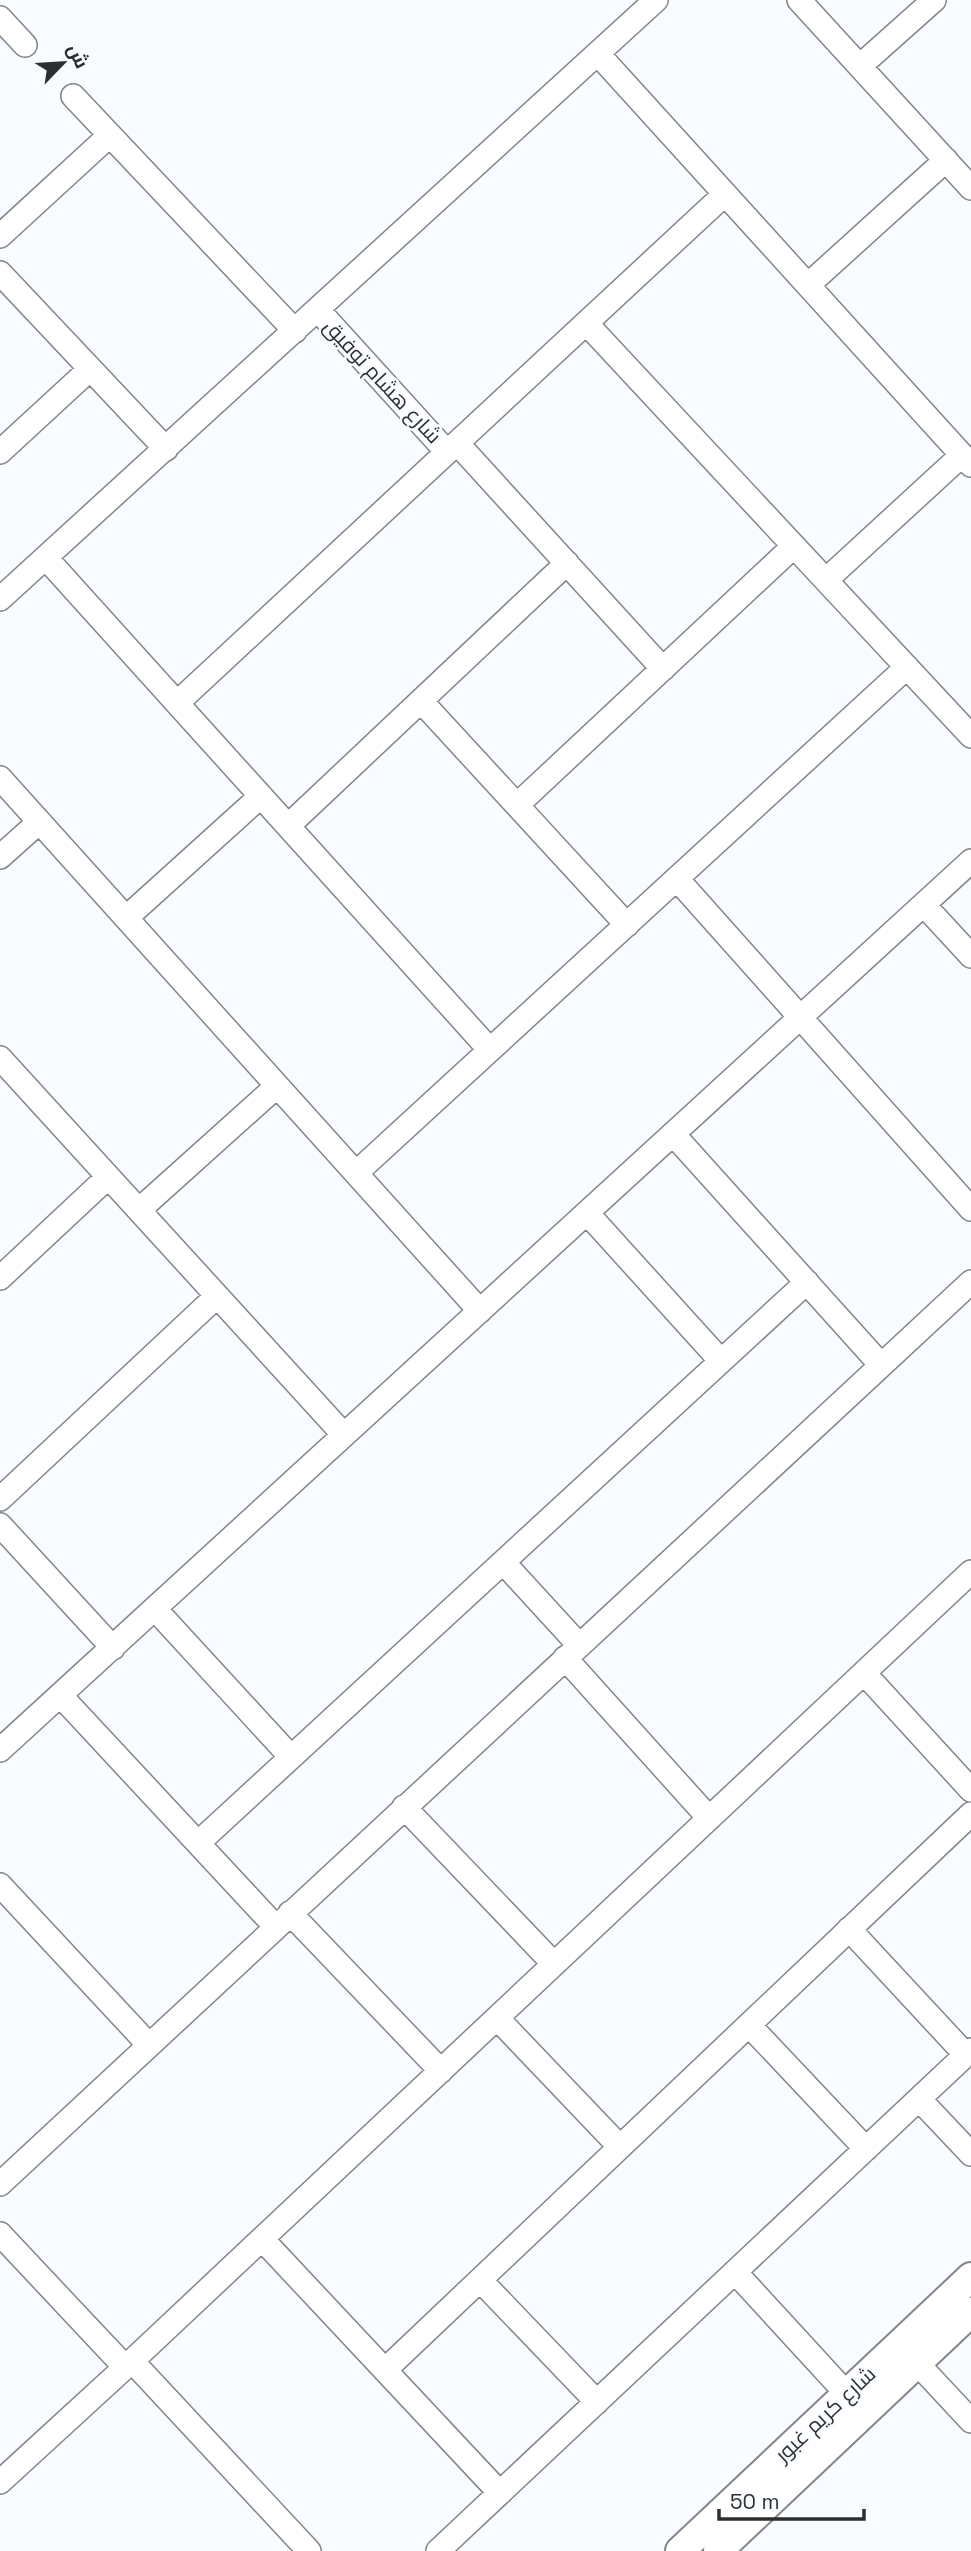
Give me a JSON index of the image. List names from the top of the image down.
{
  "streets": {
    "street": ["شارع هشام توفيق", "شارع كريم غبور"]
  },
  "scale_bar": "50 m",
  "north": "top right"
}
